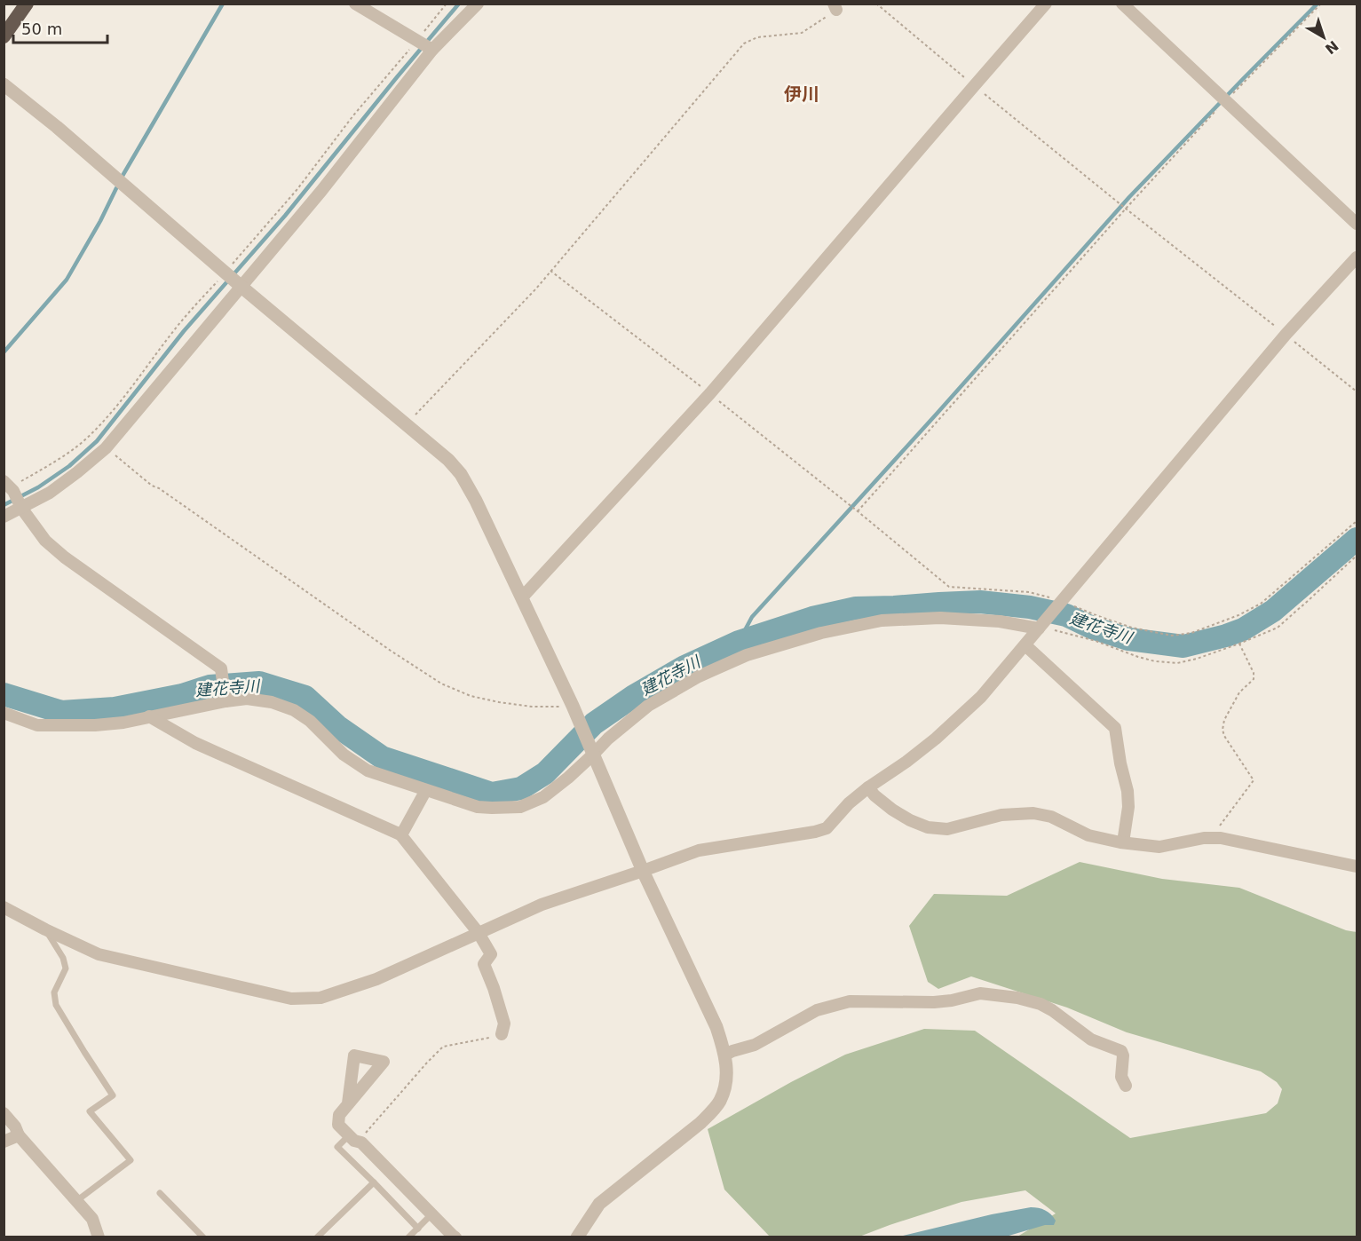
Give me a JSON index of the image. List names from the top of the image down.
{
  "districts": ["伊川"],
  "water": ["建花寺川"],
  "scale_bar": "50 m",
  "north": "bottom right"
}
